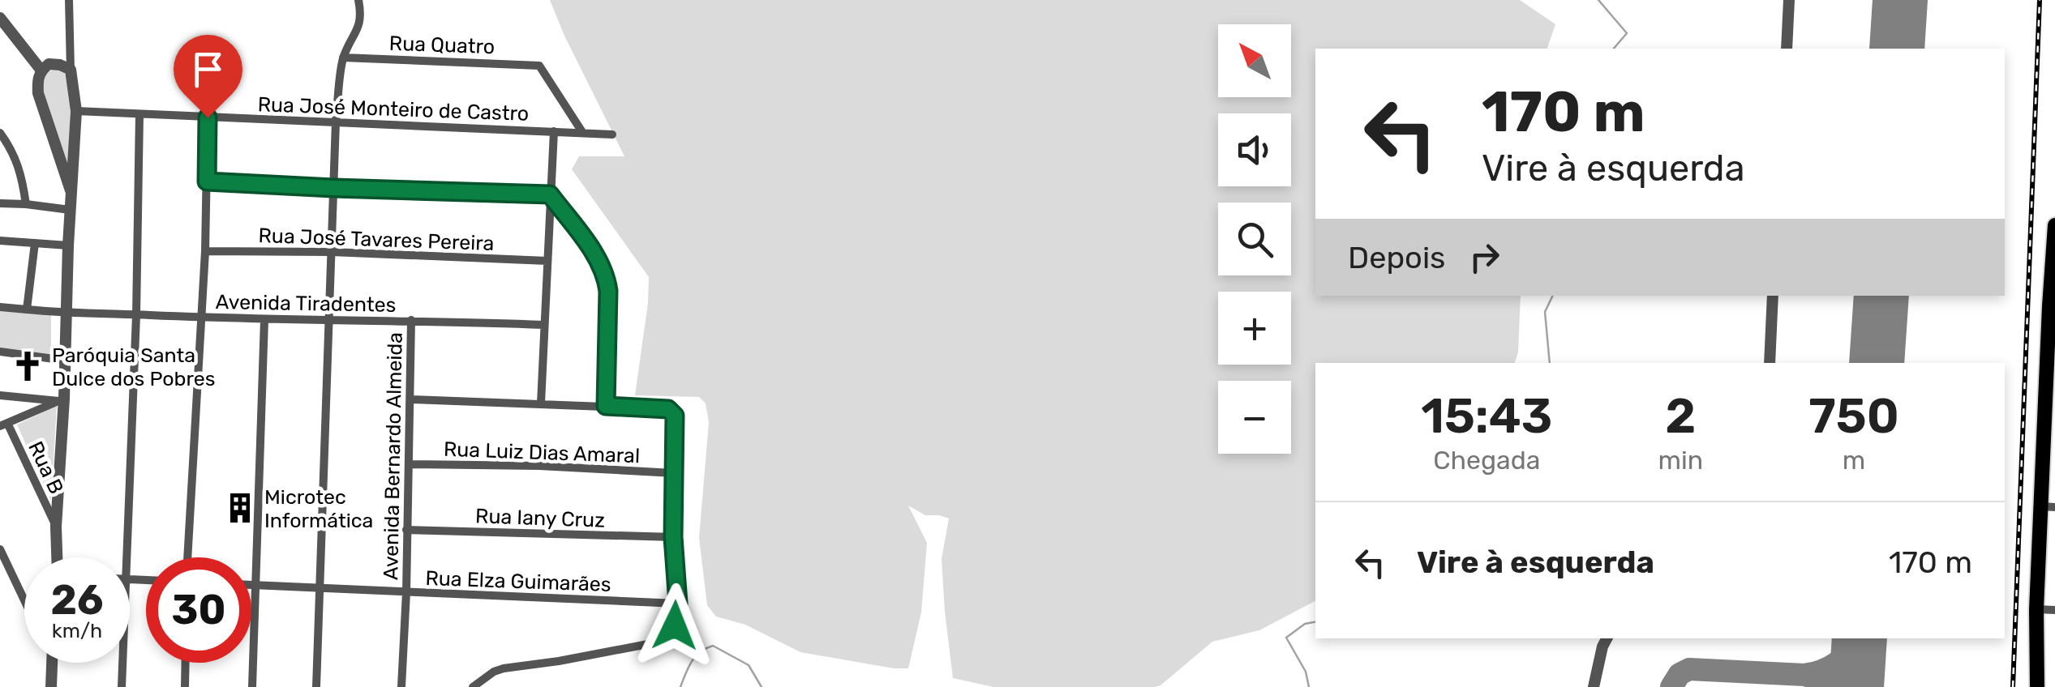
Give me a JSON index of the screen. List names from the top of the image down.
{
  "streets": {
    "street": [
      "Rua Quatro",
      "Rua José Monteiro de Castro",
      "Rua José Tavares Pereira",
      "Avenida Tiradentes",
      "Rua Luiz Dias Amaral",
      "Avenida Bernardo Almeida",
      "Rua B",
      "Rua Iany Cruz",
      "Rua Elza Guimarães"
    ]
  },
  "crossings": [
    ["Rua Quatro", "Rua José Monteiro de Castro"],
    ["Avenida Tiradentes", "Avenida Bernardo Almeida"],
    ["Rua Luiz Dias Amaral", "Avenida Bernardo Almeida"],
    ["Avenida Bernardo Almeida", "Rua Iany Cruz"],
    ["Avenida Bernardo Almeida", "Rua Elza Guimarães"]
  ],
  "places": {
    "church": ["Paróquia Santa Dulce dos Pobres"],
    "building": ["Microtec Informática"]
  },
  "north": "top left",
  "page": {
    "map_buttons": ["+", "−"],
    "turn": ["170 m", "Vire à esquerda"],
    "then": "Depois",
    "eta": [
      "15:43",
      "Chegada",
      "2",
      "min",
      "750",
      "m"
    ],
    "list": [
      {
        "name": "Vire à esquerda",
        "value": "170 m"
      }
    ],
    "speed": "26 km/h",
    "limit": "30"
  }
}
